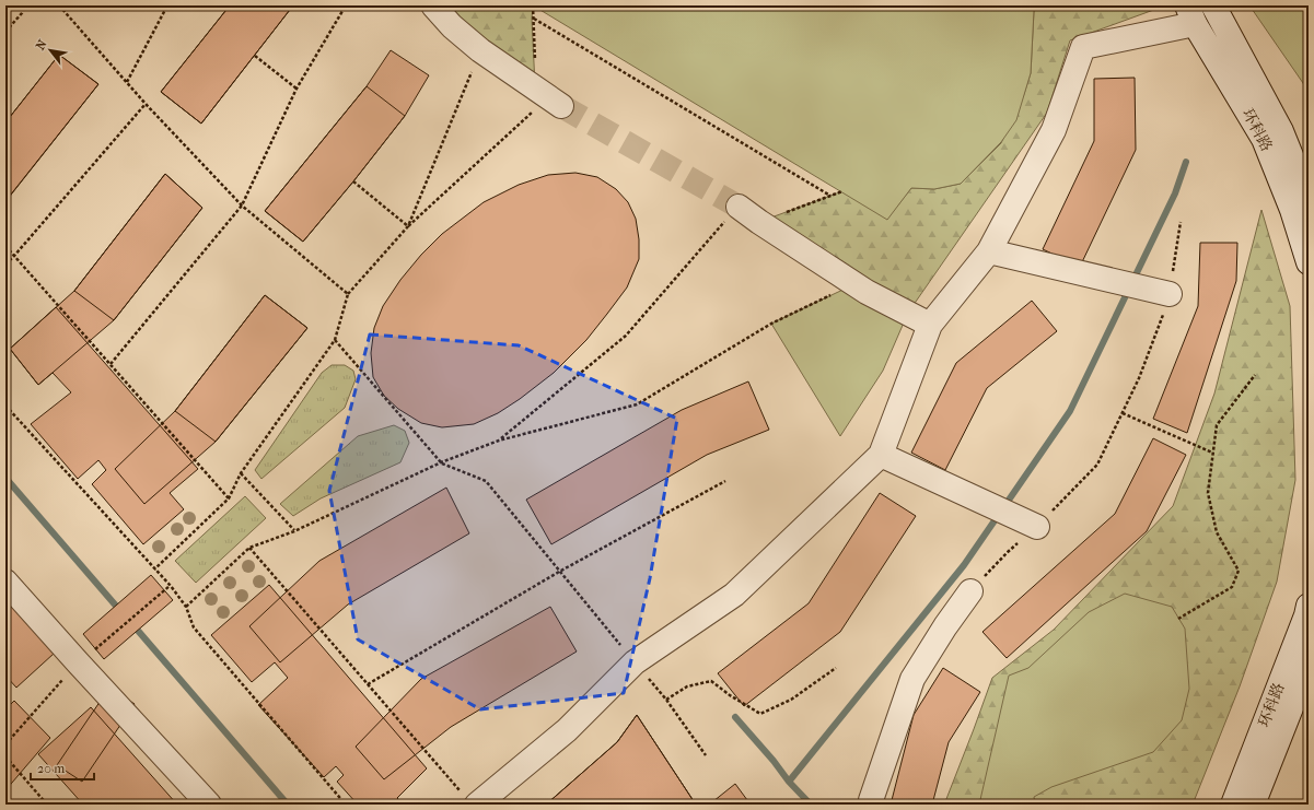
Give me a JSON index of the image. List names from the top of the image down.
{
  "streets": {
    "street": ["环科路"]
  },
  "scale_bar": "20 m",
  "north": "top left"
}
